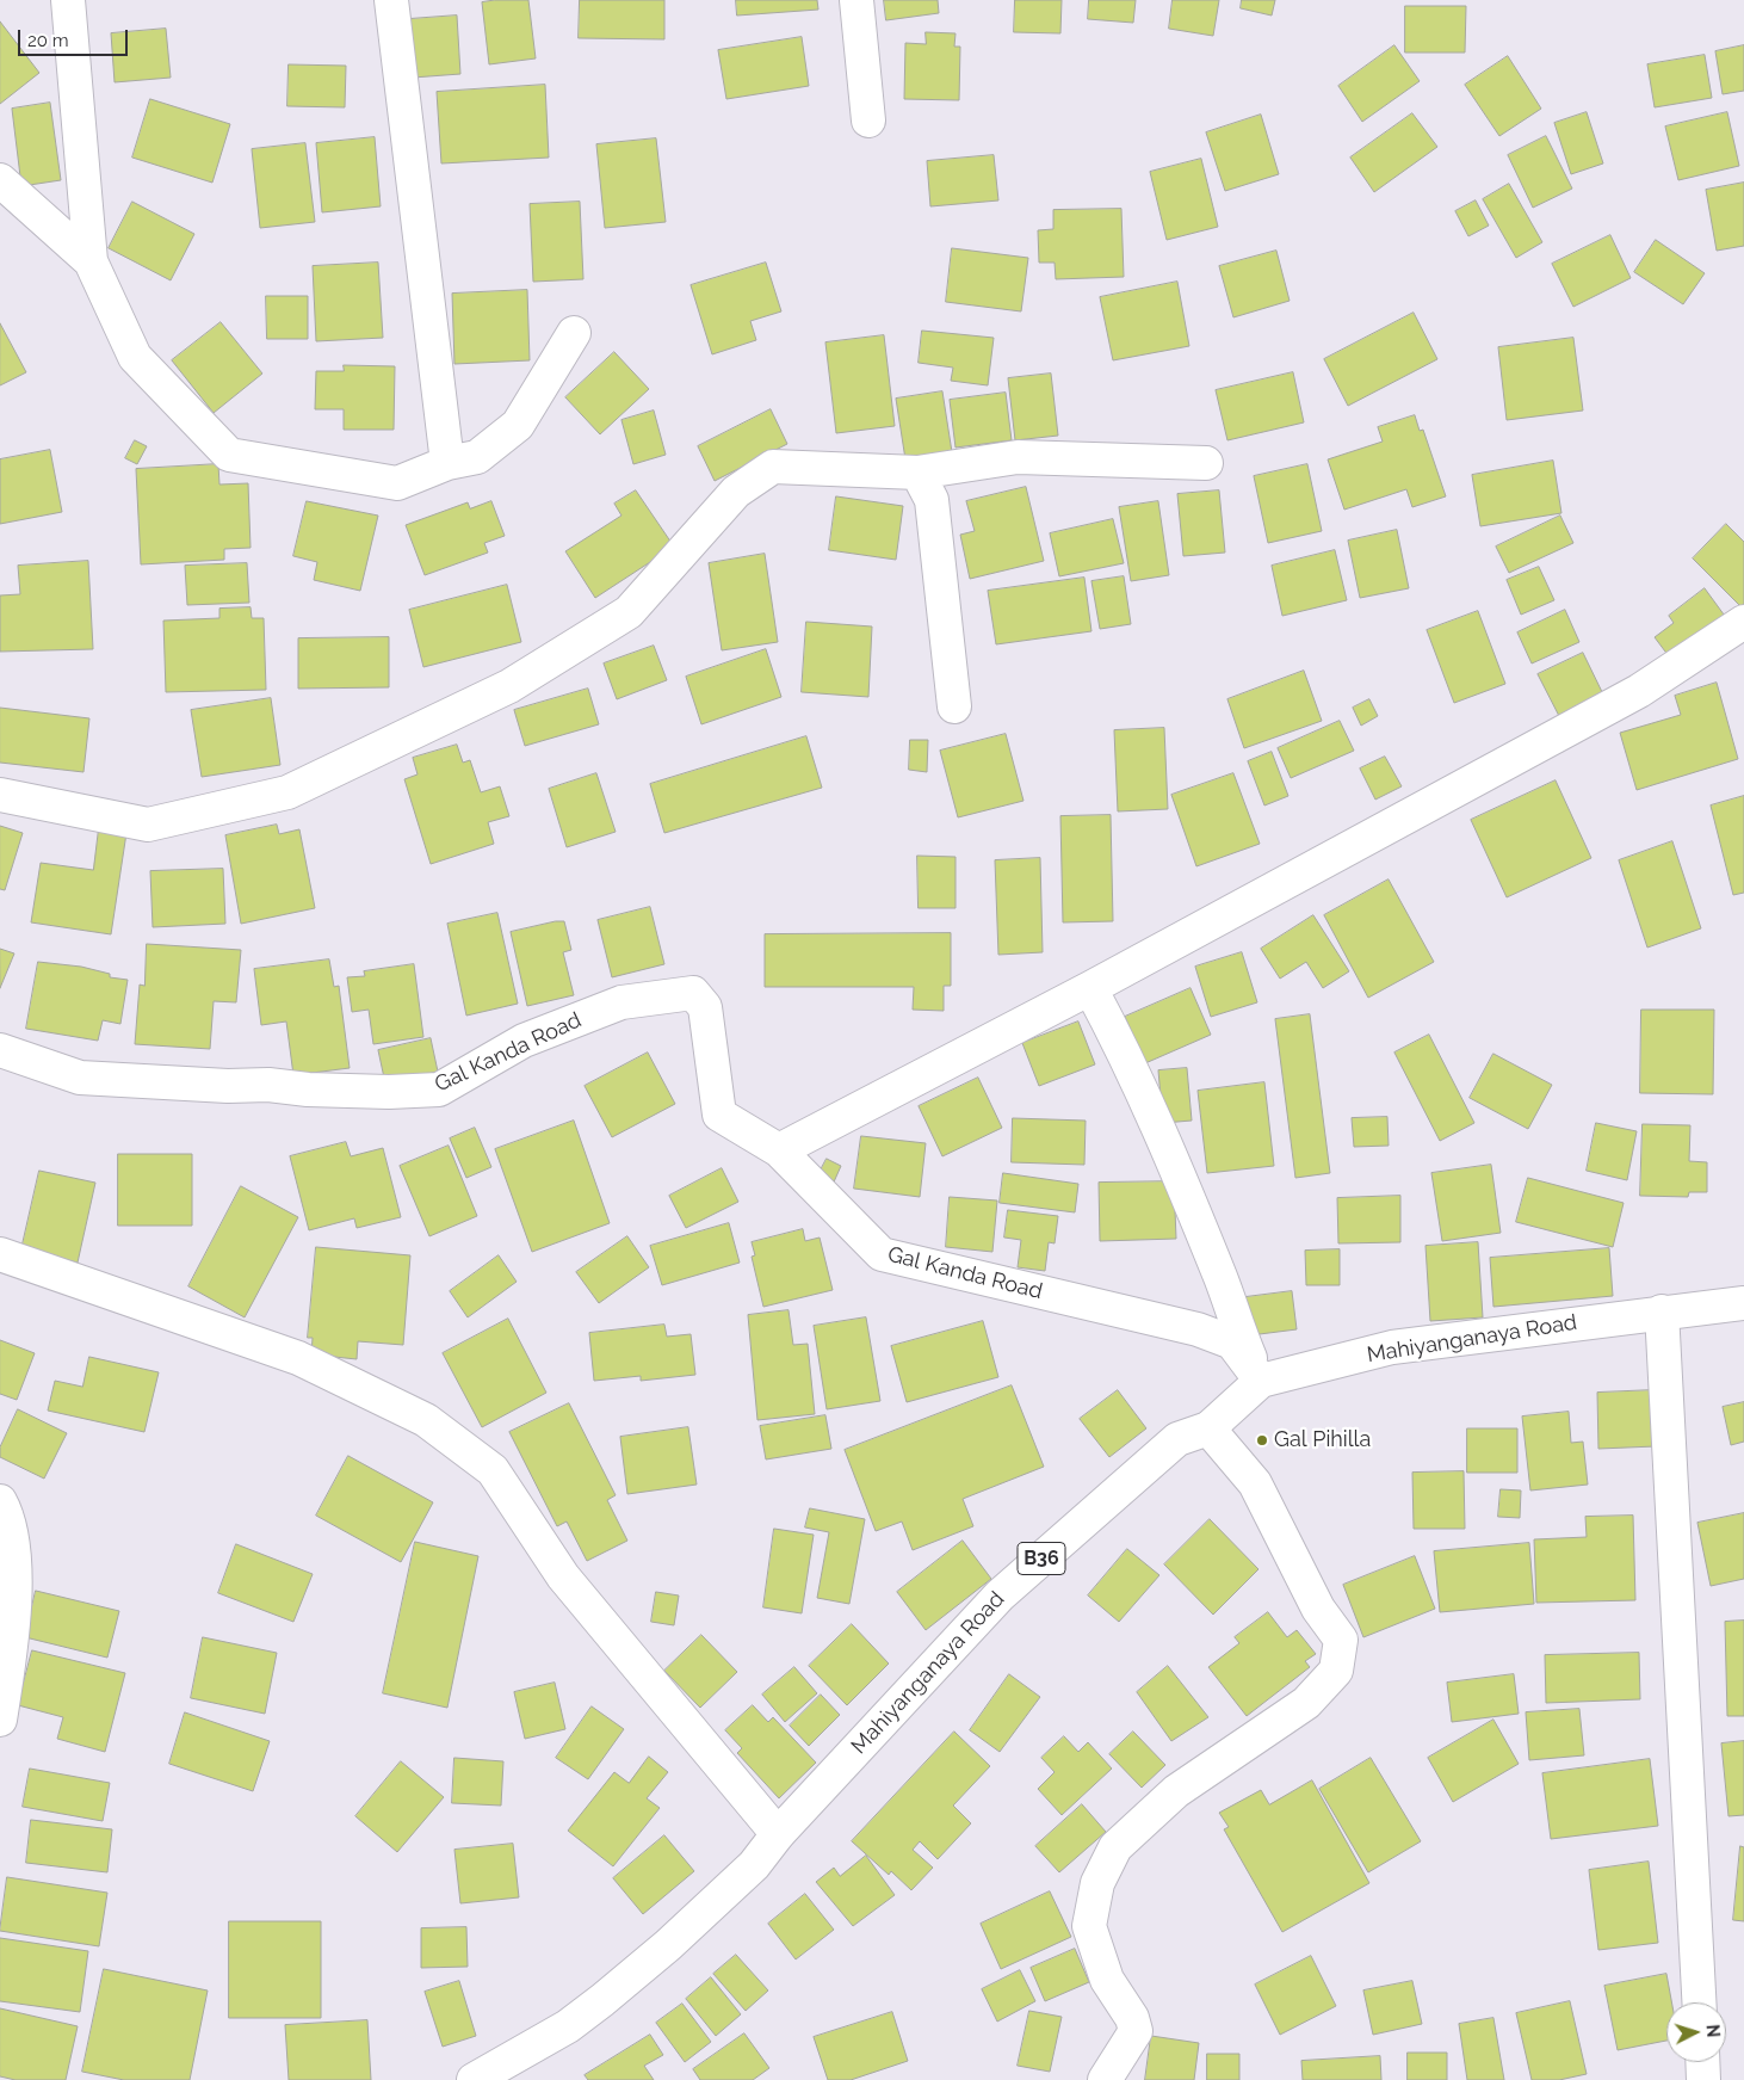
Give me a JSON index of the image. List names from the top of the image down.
{
  "streets": {
    "street": ["Gal Kanda Road", "Mahiyanganaya Road", "B36"]
  },
  "crossings": [
    ["Gal Kanda Road", "Mahiyanganaya Road"]
  ],
  "places": ["Gal Pihilla"],
  "scale_bar": "20 m",
  "north": "right"
}
